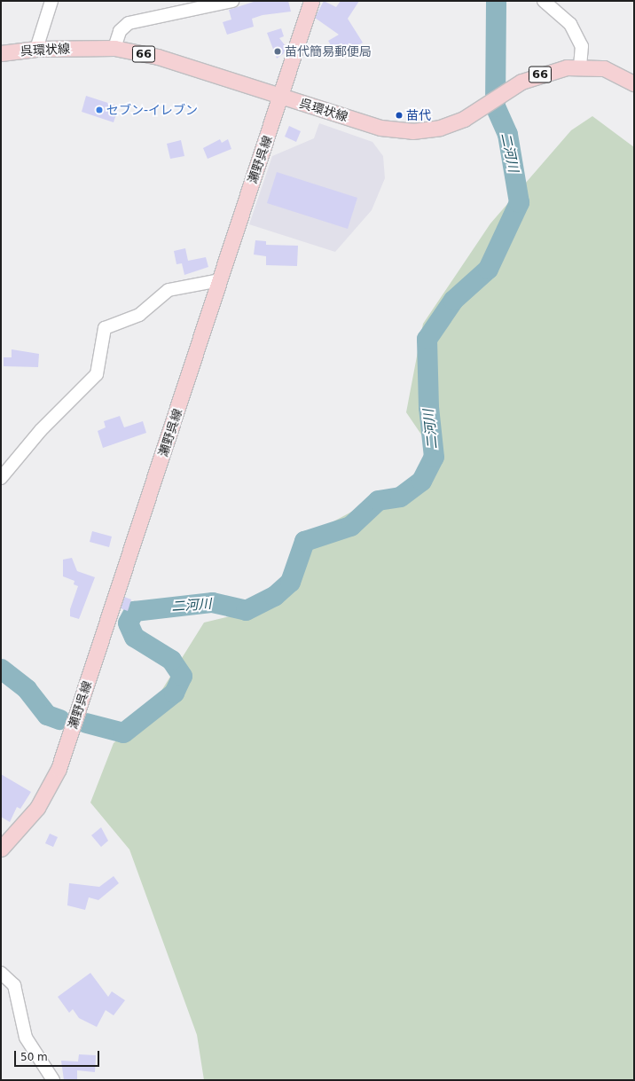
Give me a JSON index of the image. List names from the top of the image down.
{
  "streets": {
    "main road": ["呉環状線", "66", "瀬野呉線"]
  },
  "crossings": [
    ["呉環状線", "瀬野呉線"]
  ],
  "water": ["二河川"],
  "places": ["苗代簡易郵便局", "セブン-イレブン", "苗代"],
  "scale_bar": "50 m"
}
